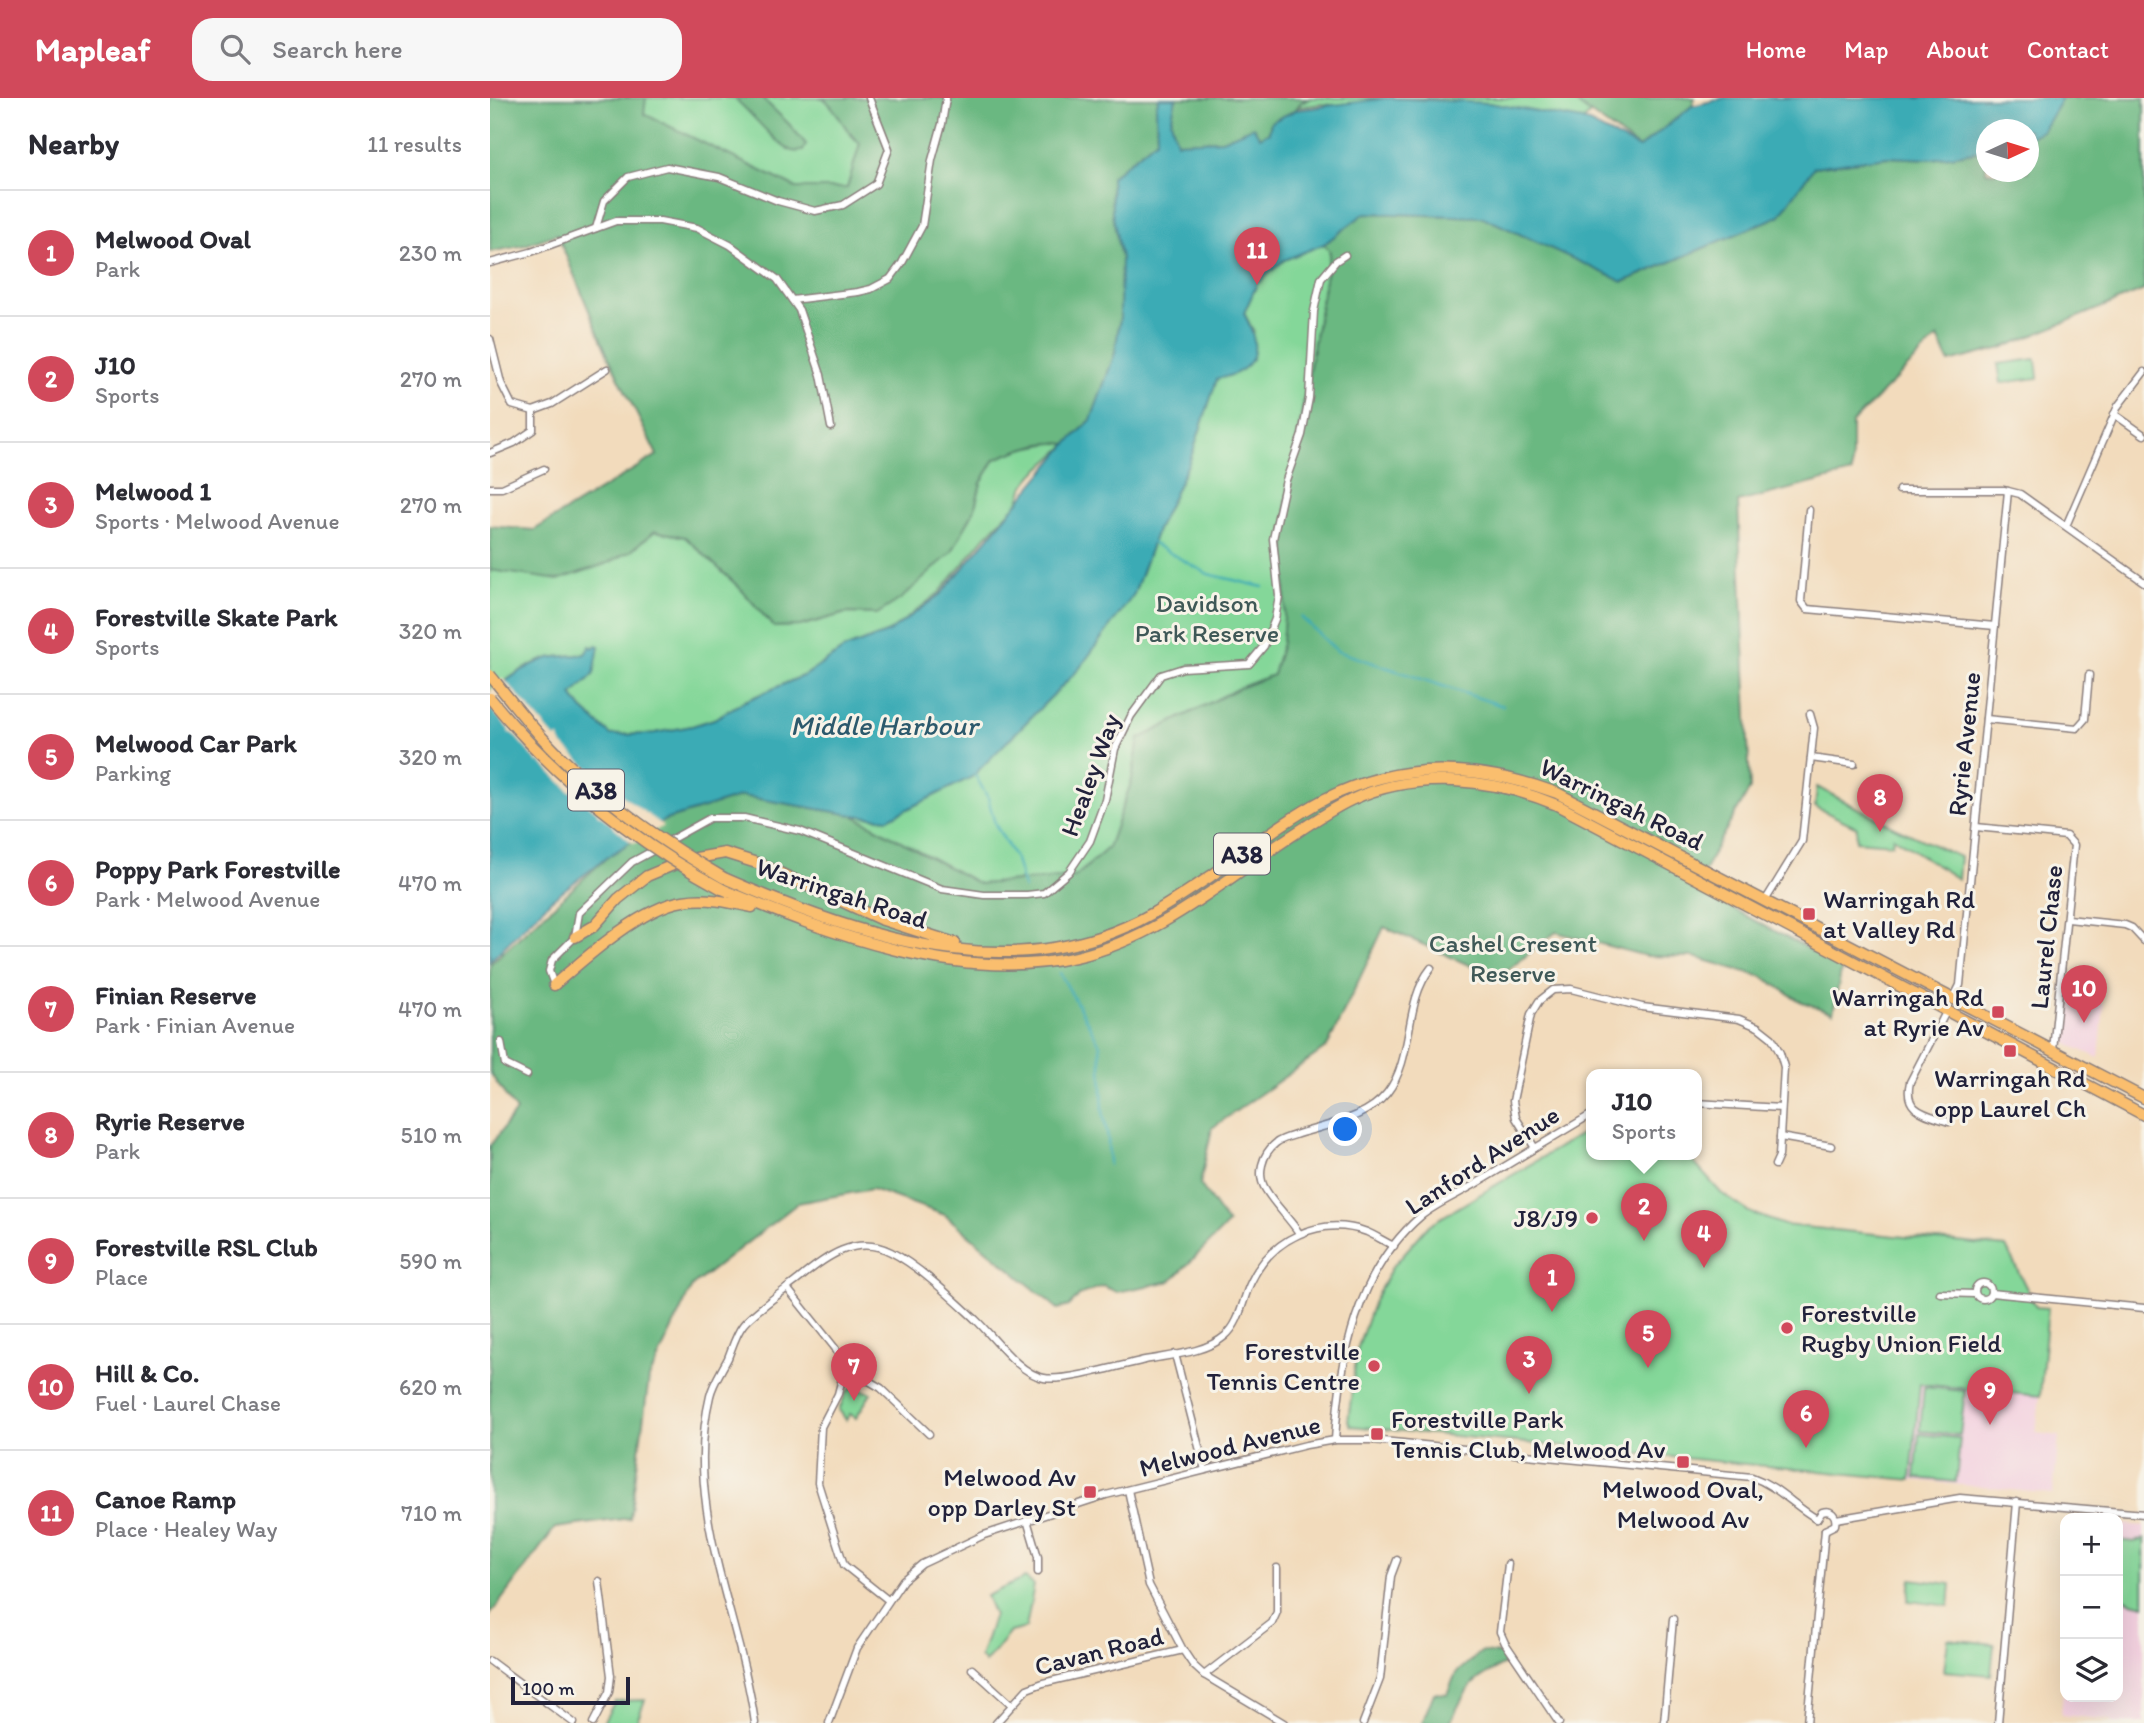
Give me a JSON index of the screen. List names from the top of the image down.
{
  "streets": {
    "highway": ["A38", "Warringah Road"],
    "street": [
      "Ryrie Avenue",
      "Healey Way",
      "Laurel Chase",
      "Lanford Avenue",
      "Melwood Avenue",
      "Cavan Road"
    ]
  },
  "crossings": [
    ["Ryrie Avenue", "Warringah Road"],
    ["Ryrie Avenue", "Laurel Chase"],
    ["Warringah Road", "Laurel Chase"],
    ["Lanford Avenue", "Melwood Avenue"]
  ],
  "water": ["Middle Harbour"],
  "parks": ["Davidson Park Reserve", "Cashel Cresent Reserve"],
  "places": {
    "transit": [
      "Warringah Rd at Valley Rd",
      "Warringah Rd at Ryrie Av",
      "Warringah Rd opp Laurel Ch",
      "Forestville Park Tennis Club, Melwood Av",
      "Melwood Oval, Melwood Av",
      "Melwood Av opp Darley St"
    ],
    "other": ["J8/J9", "Forestville Rugby Union Field", "Forestville Tennis Centre"]
  },
  "scale_bar": "100 m",
  "north": "right",
  "page": {
    "header": "Mapleaf",
    "search": "Search here",
    "nav": [
      "Home",
      "Map",
      "About",
      "Contact"
    ],
    "heading": ["Nearby", "11 results"],
    "list": [
      {
        "mark": "1",
        "name": "Melwood Oval",
        "note": "Park",
        "value": "230 m"
      },
      {
        "mark": "2",
        "name": "J10",
        "note": "Sports",
        "value": "270 m"
      },
      {
        "mark": "3",
        "name": "Melwood 1",
        "note": "Sports · Melwood Avenue",
        "value": "270 m"
      },
      {
        "mark": "4",
        "name": "Forestville Skate Park",
        "note": "Sports",
        "value": "320 m"
      },
      {
        "mark": "5",
        "name": "Melwood Car Park",
        "note": "Parking",
        "value": "320 m"
      },
      {
        "mark": "6",
        "name": "Poppy Park Forestville",
        "note": "Park · Melwood Avenue",
        "value": "470 m"
      },
      {
        "mark": "7",
        "name": "Finian Reserve",
        "note": "Park · Finian Avenue",
        "value": "470 m"
      },
      {
        "mark": "8",
        "name": "Ryrie Reserve",
        "note": "Park",
        "value": "510 m"
      },
      {
        "mark": "9",
        "name": "Forestville RSL Club",
        "note": "Place",
        "value": "590 m"
      },
      {
        "mark": "10",
        "name": "Hill & Co.",
        "note": "Fuel · Laurel Chase",
        "value": "620 m"
      },
      {
        "mark": "11",
        "name": "Canoe Ramp",
        "note": "Place · Healey Way",
        "value": "710 m"
      }
    ],
    "pins": [
      "11",
      "8",
      "10",
      "2",
      "4",
      "1",
      "5",
      "3",
      "7",
      "9",
      "6"
    ],
    "popup": ["J10", "Sports"],
    "map_buttons": ["+", "−"],
    "scale": "100 m"
  }
}
